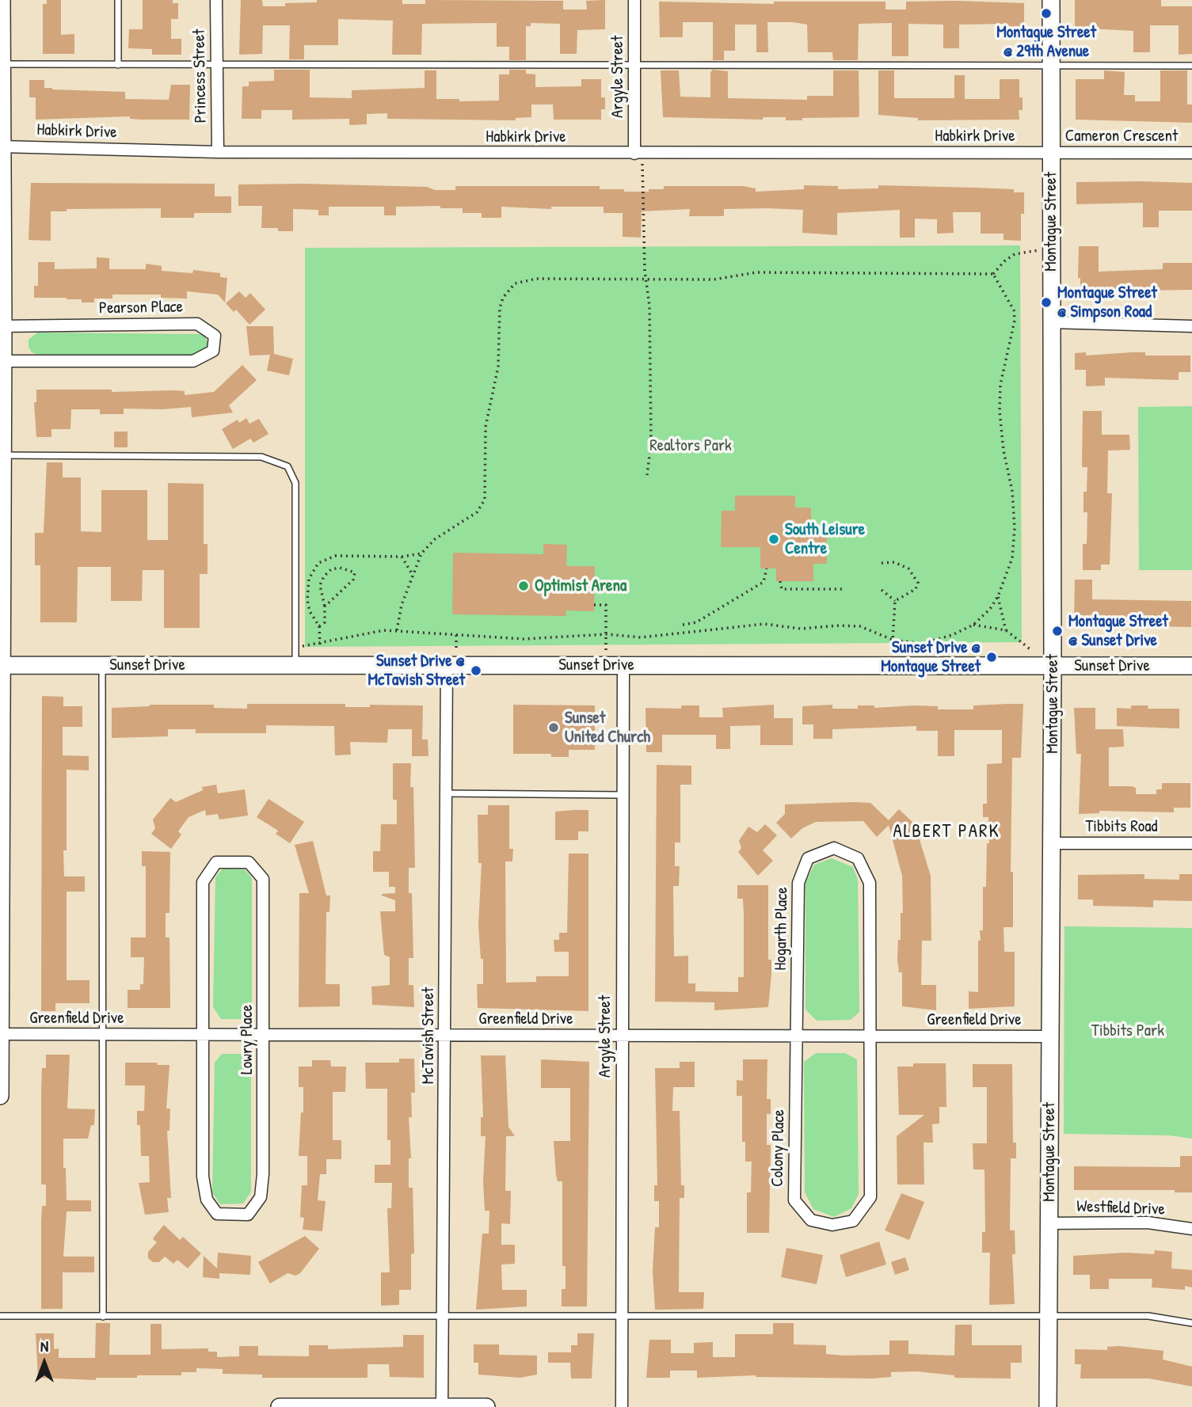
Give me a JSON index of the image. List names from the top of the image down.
{
  "streets": {
    "street": [
      "Princess Street",
      "Argyle Street",
      "Habkirk Drive",
      "Cameron Crescent",
      "Montague Street",
      "Pearson Place",
      "Sunset Drive",
      "Tibbits Road",
      "Hogarth Place",
      "Greenfield Drive",
      "McTavish Street",
      "Lowry Place",
      "Colony Place",
      "Westfield Drive"
    ]
  },
  "crossings": [
    ["Princess Street", "Habkirk Drive"],
    ["Argyle Street", "Habkirk Drive"],
    ["Argyle Street", "Sunset Drive"],
    ["Argyle Street", "Greenfield Drive"],
    ["Habkirk Drive", "Cameron Crescent"],
    ["Habkirk Drive", "Montague Street"],
    ["Cameron Crescent", "Montague Street"],
    ["Montague Street", "Sunset Drive"],
    ["Montague Street", "Tibbits Road"],
    ["Montague Street", "Greenfield Drive"],
    ["Montague Street", "Westfield Drive"],
    ["Sunset Drive", "McTavish Street"],
    ["Hogarth Place", "Greenfield Drive"],
    ["Hogarth Place", "Colony Place"],
    ["Greenfield Drive", "McTavish Street"],
    ["Greenfield Drive", "Lowry Place"],
    ["Greenfield Drive", "Colony Place"]
  ],
  "districts": ["ALBERT PARK"],
  "parks": ["Realtors Park", "Tibbits Park"],
  "places": [
    "Montague Street @ 29th Avenue",
    "Montague Street @ Simpson Road",
    "South Leisure Centre",
    "Optimist Arena",
    "Montague Street @ Sunset Drive",
    "Sunset Drive @ Montague Street",
    "Sunset Drive @ McTavish Street",
    "Sunset United Church"
  ],
  "north": "top"
}
